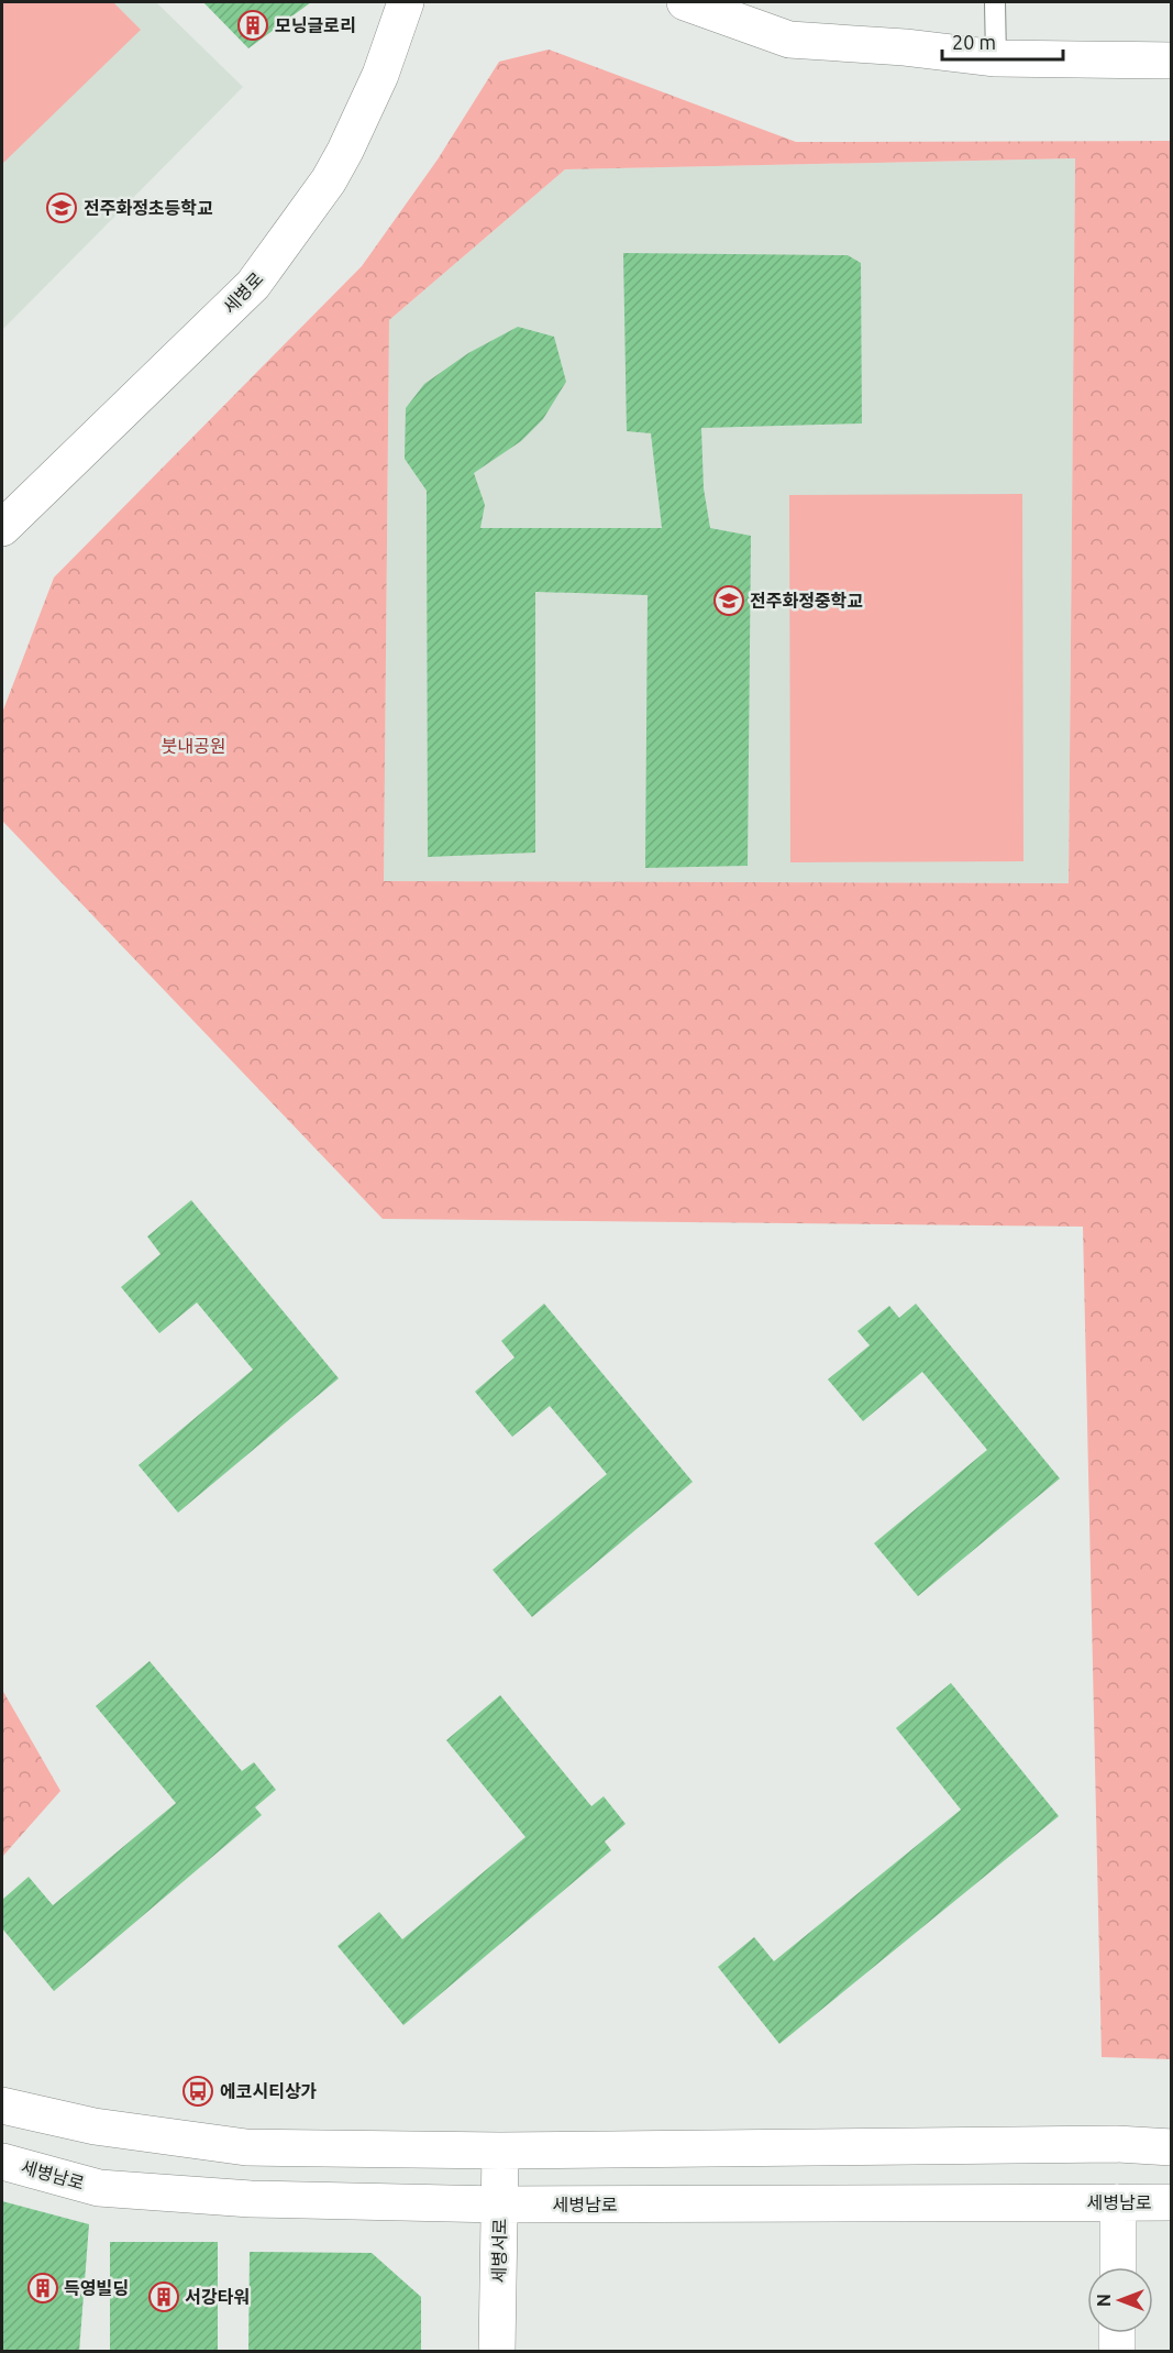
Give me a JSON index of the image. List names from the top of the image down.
{
  "streets": {
    "street": ["세병로", "세병남로", "세병서로"]
  },
  "crossings": [
    ["세병남로", "세병서로"]
  ],
  "parks": ["붓내공원"],
  "places": {
    "building": ["모닝글로리", "득영빌딩", "서강타워"],
    "school or university": ["전주화정초등학교", "전주화정중학교"],
    "bus stop": ["에코시티상가"]
  },
  "scale_bar": "20 m",
  "north": "left"
}
